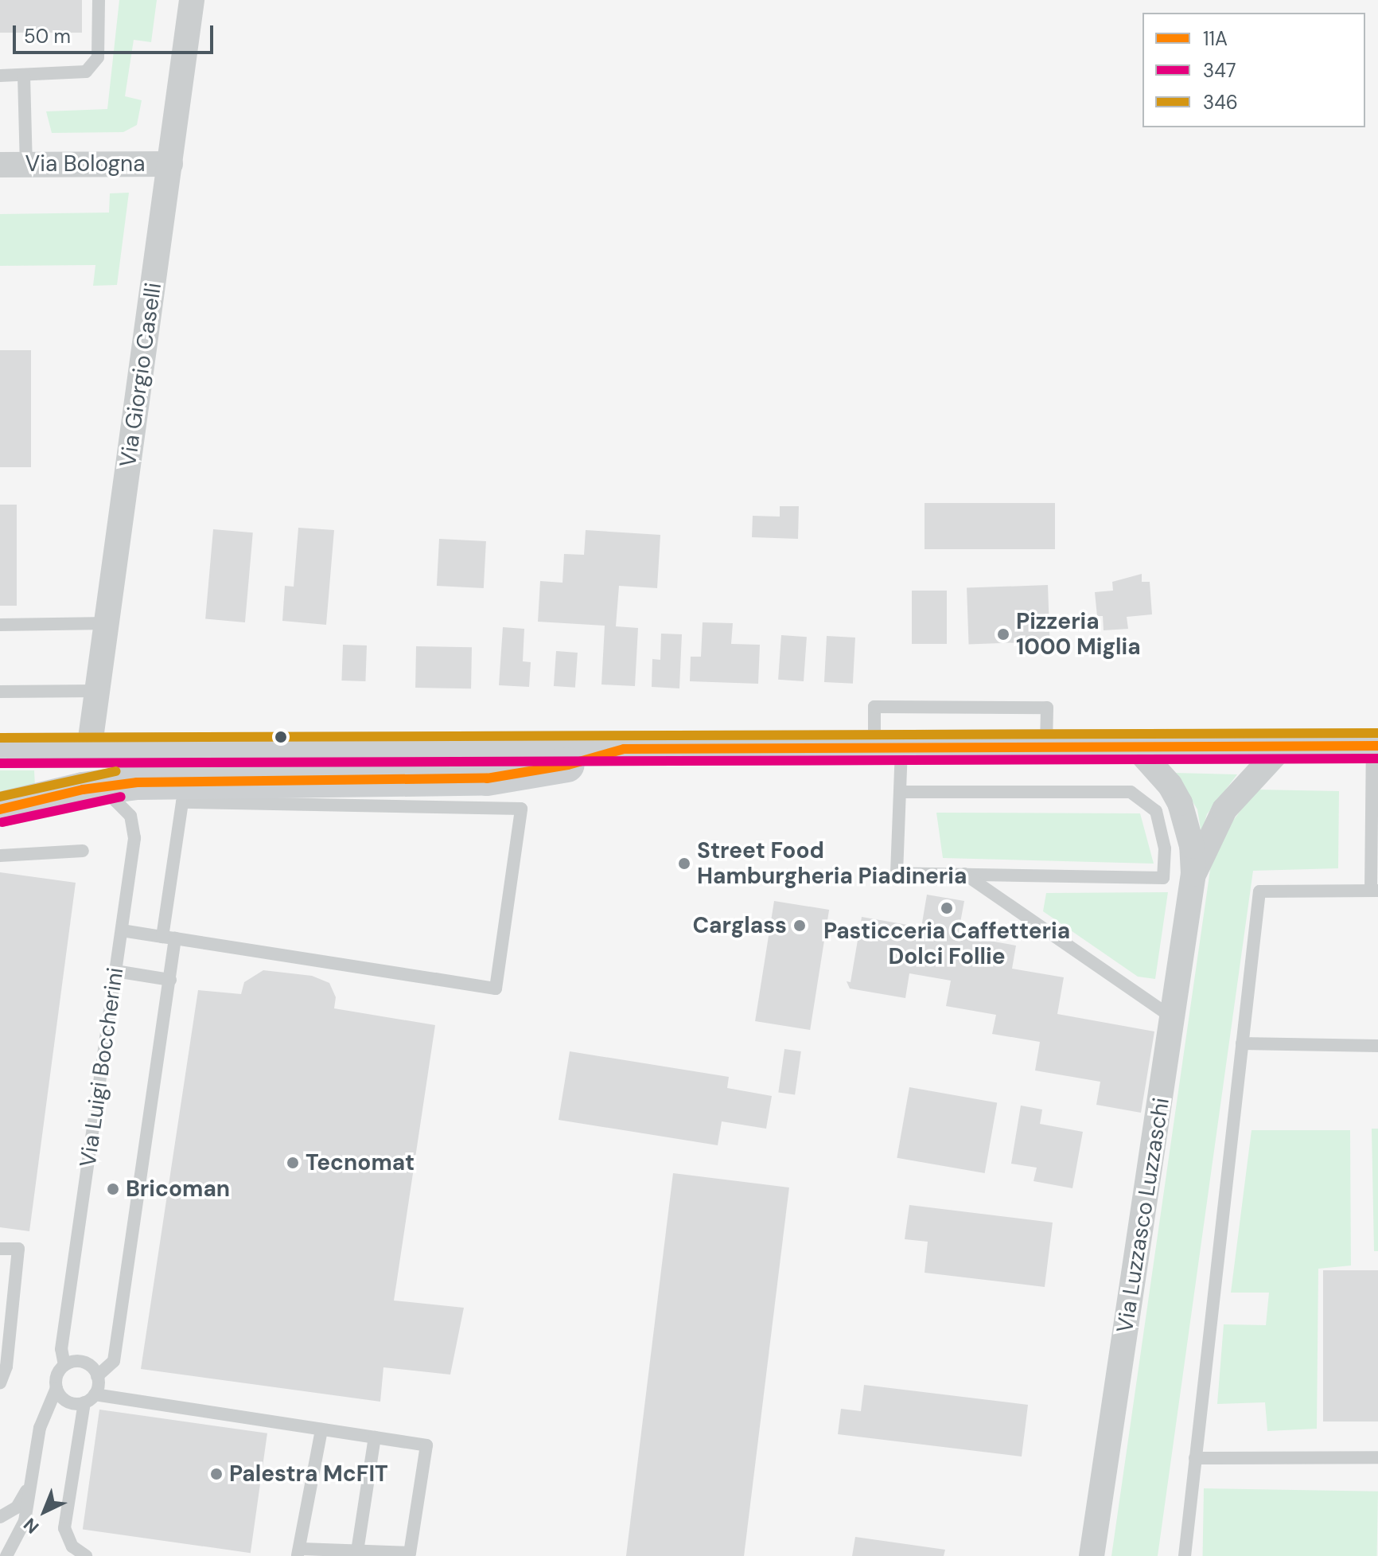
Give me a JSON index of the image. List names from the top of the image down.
{
  "streets": {
    "street": ["Via Bologna", "Via Giorgio Caselli", "Via Luzzasco Luzzaschi"],
    "lane": ["Via Luigi Boccherini"]
  },
  "crossings": [
    ["Via Bologna", "Via Giorgio Caselli"]
  ],
  "places": [
    "Pizzeria 1000 Miglia",
    "Street Food Hamburgheria Piadineria",
    "Pasticceria Caffetteria Dolci Follie",
    "Carglass",
    "Tecnomat",
    "Bricoman",
    "Palestra McFIT"
  ],
  "lines": ["transit line 346", "transit line 11A", "transit line 347"],
  "legend": ["11A", "347", "346"],
  "scale_bar": "50 m",
  "north": "bottom left"
}
